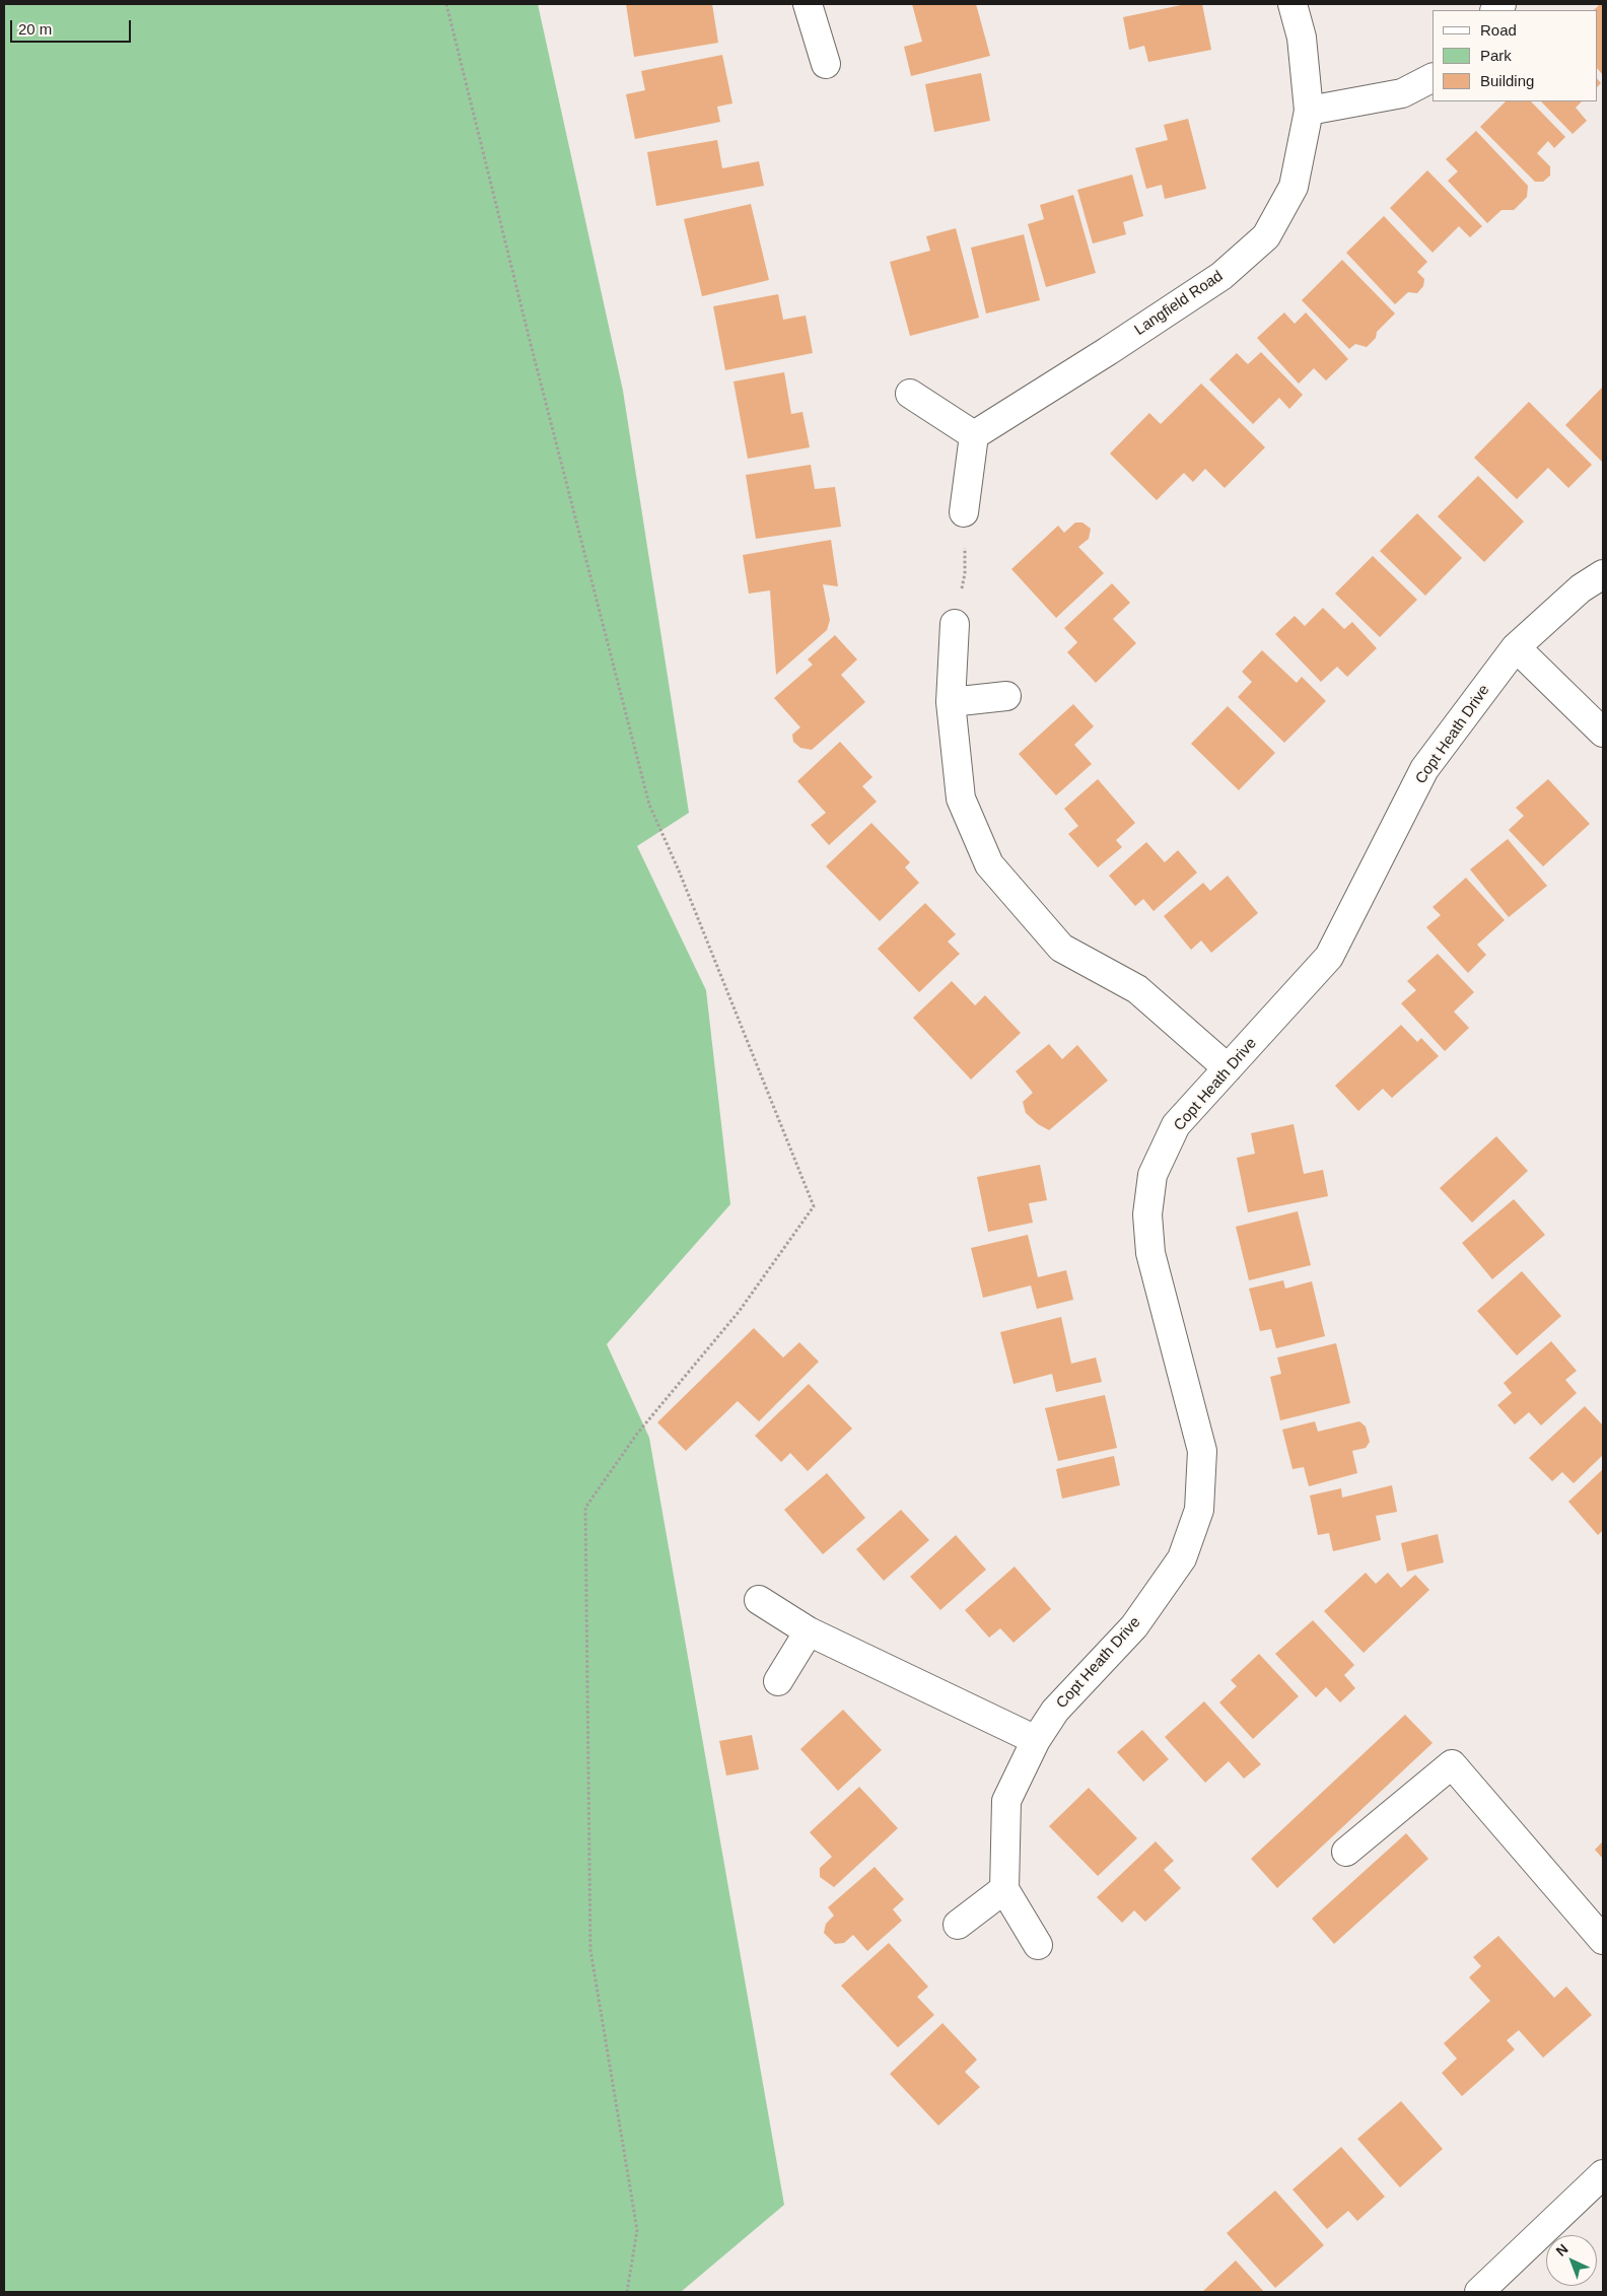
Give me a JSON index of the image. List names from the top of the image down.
{
  "streets": {
    "street": ["Langfield Road", "Copt Heath Drive"]
  },
  "legend": ["Road", "Park", "Building"],
  "scale_bar": "20 m",
  "north": "top left"
}
